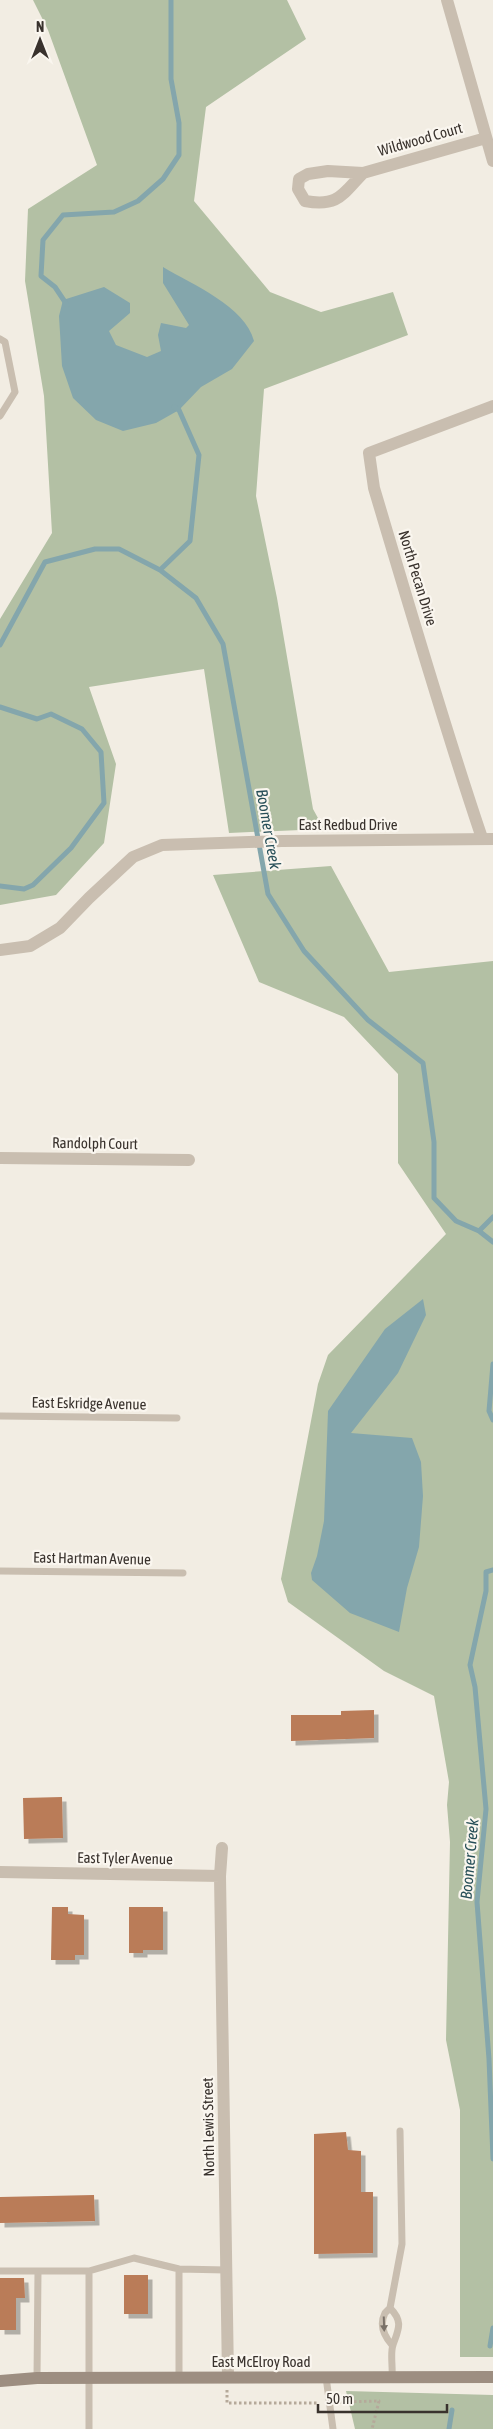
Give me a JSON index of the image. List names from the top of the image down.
{
  "streets": {
    "main road": ["East McElroy Road"],
    "street": [
      "Wildwood Court",
      "North Pecan Drive",
      "East Redbud Drive",
      "Randolph Court",
      "East Tyler Avenue",
      "North Lewis Street"
    ],
    "lane": ["East Eskridge Avenue", "East Hartman Avenue"]
  },
  "crossings": [
    ["North Pecan Drive", "East Redbud Drive"],
    ["East Tyler Avenue", "North Lewis Street"],
    ["North Lewis Street", "East McElroy Road"]
  ],
  "water": ["Boomer Creek"],
  "scale_bar": "50 m",
  "north": "top"
}
